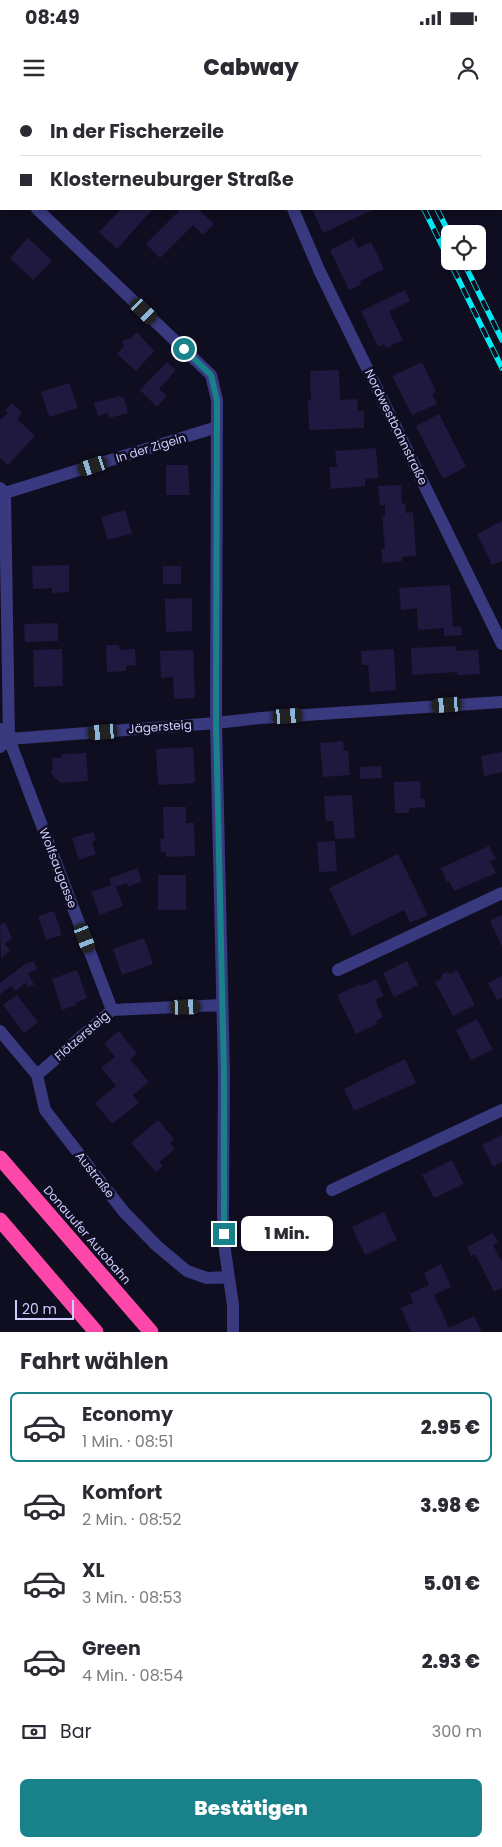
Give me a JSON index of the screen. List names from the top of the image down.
{
  "streets": {
    "highway": ["Donauufer Autobahn"],
    "street": [
      "Nordwestbahnstraße",
      "In der Zigein",
      "Jägersteig",
      "Wolfsaugasse",
      "Flötzersteig",
      "Austraße"
    ]
  },
  "crossings": [
    ["Jägersteig", "Wolfsaugasse"],
    ["Wolfsaugasse", "Flötzersteig"],
    ["Flötzersteig", "Austraße"]
  ],
  "scale_bar": "20 m",
  "page": {
    "status": "08:49",
    "header": "Cabway",
    "banner": ["In der Fischerzeile", "Klosterneuburger Straße"],
    "bubble": "1 Min.",
    "scale": "20 m",
    "heading": "Fahrt wählen",
    "list": [
      {
        "name": "Economy",
        "note": "1 Min. · 08:51",
        "value": "2.95 €"
      },
      {
        "name": "Komfort",
        "note": "2 Min. · 08:52",
        "value": "3.98 €"
      },
      {
        "name": "XL",
        "note": "3 Min. · 08:53",
        "value": "5.01 €"
      },
      {
        "name": "Green",
        "note": "4 Min. · 08:54",
        "value": "2.93 €"
      }
    ],
    "pay": ["Bar", "300 m"],
    "buttons": "Bestätigen"
  }
}
